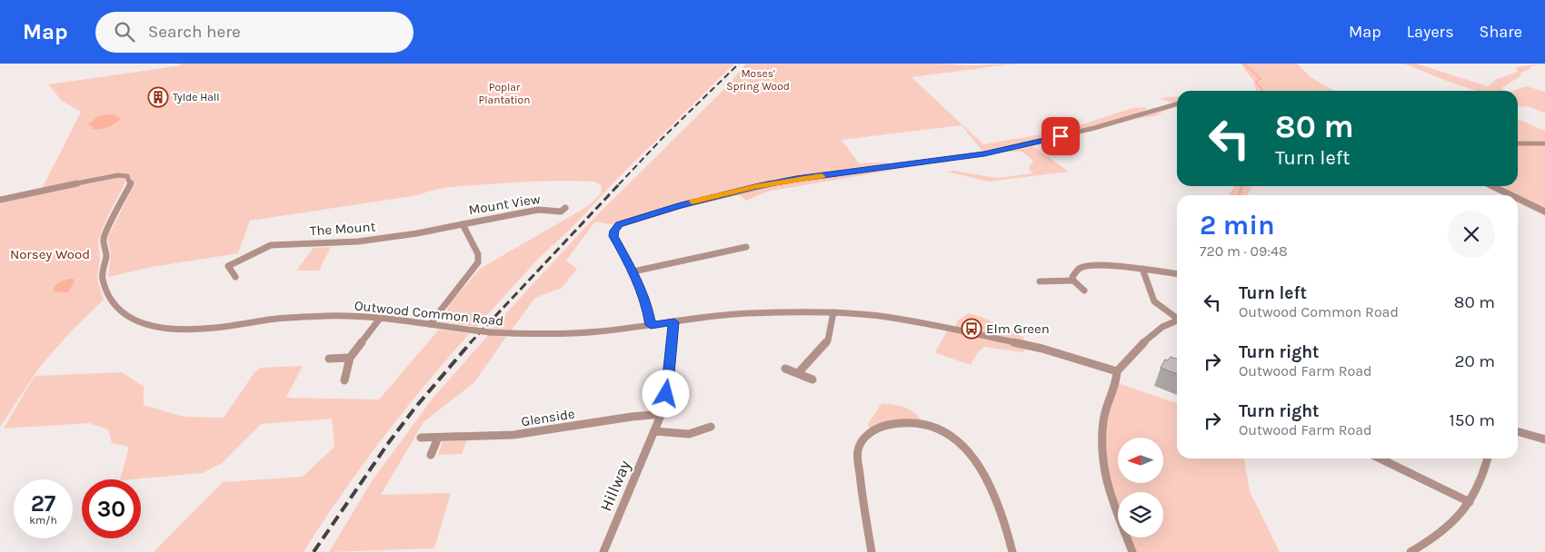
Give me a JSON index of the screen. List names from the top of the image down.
{
  "streets": {
    "street": [
      "Mount View",
      "The Mount",
      "Outwood Common Road",
      "Glenside",
      "Hillway"
    ]
  },
  "crossings": [
    ["Mount View", "The Mount"],
    ["Mount View", "Outwood Common Road"],
    ["Outwood Common Road", "Hillway"],
    ["Glenside", "Hillway"]
  ],
  "parks": ["Moses' Spring Wood", "Poplar Plantation", "Norsey Wood"],
  "places": {
    "building": ["Tylde Hall"],
    "bus stop": ["Elm Green"]
  },
  "north": "left",
  "page": {
    "header": "Map",
    "search": "Search here",
    "nav": ["Map", "Layers", "Share"],
    "turn": ["80 m", "Turn left"],
    "heading": ["2 min", "720 m · 09:48"],
    "list": [
      {
        "name": "Turn left",
        "note": "Outwood Common Road",
        "value": "80 m"
      },
      {
        "name": "Turn right",
        "note": "Outwood Farm Road",
        "value": "20 m"
      },
      {
        "name": "Turn right",
        "note": "Outwood Farm Road",
        "value": "150 m"
      }
    ],
    "speed": "27 km/h",
    "limit": "30"
  }
}
